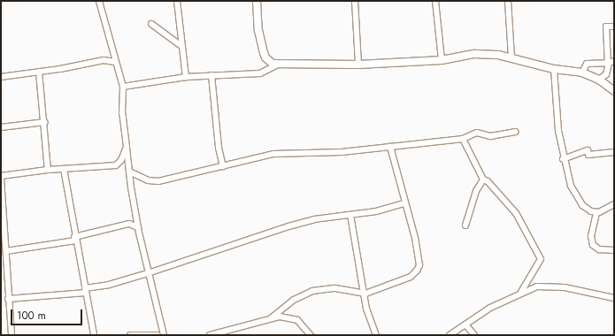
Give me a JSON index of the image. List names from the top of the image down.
{
  "scale_bar": "100 m"
}
